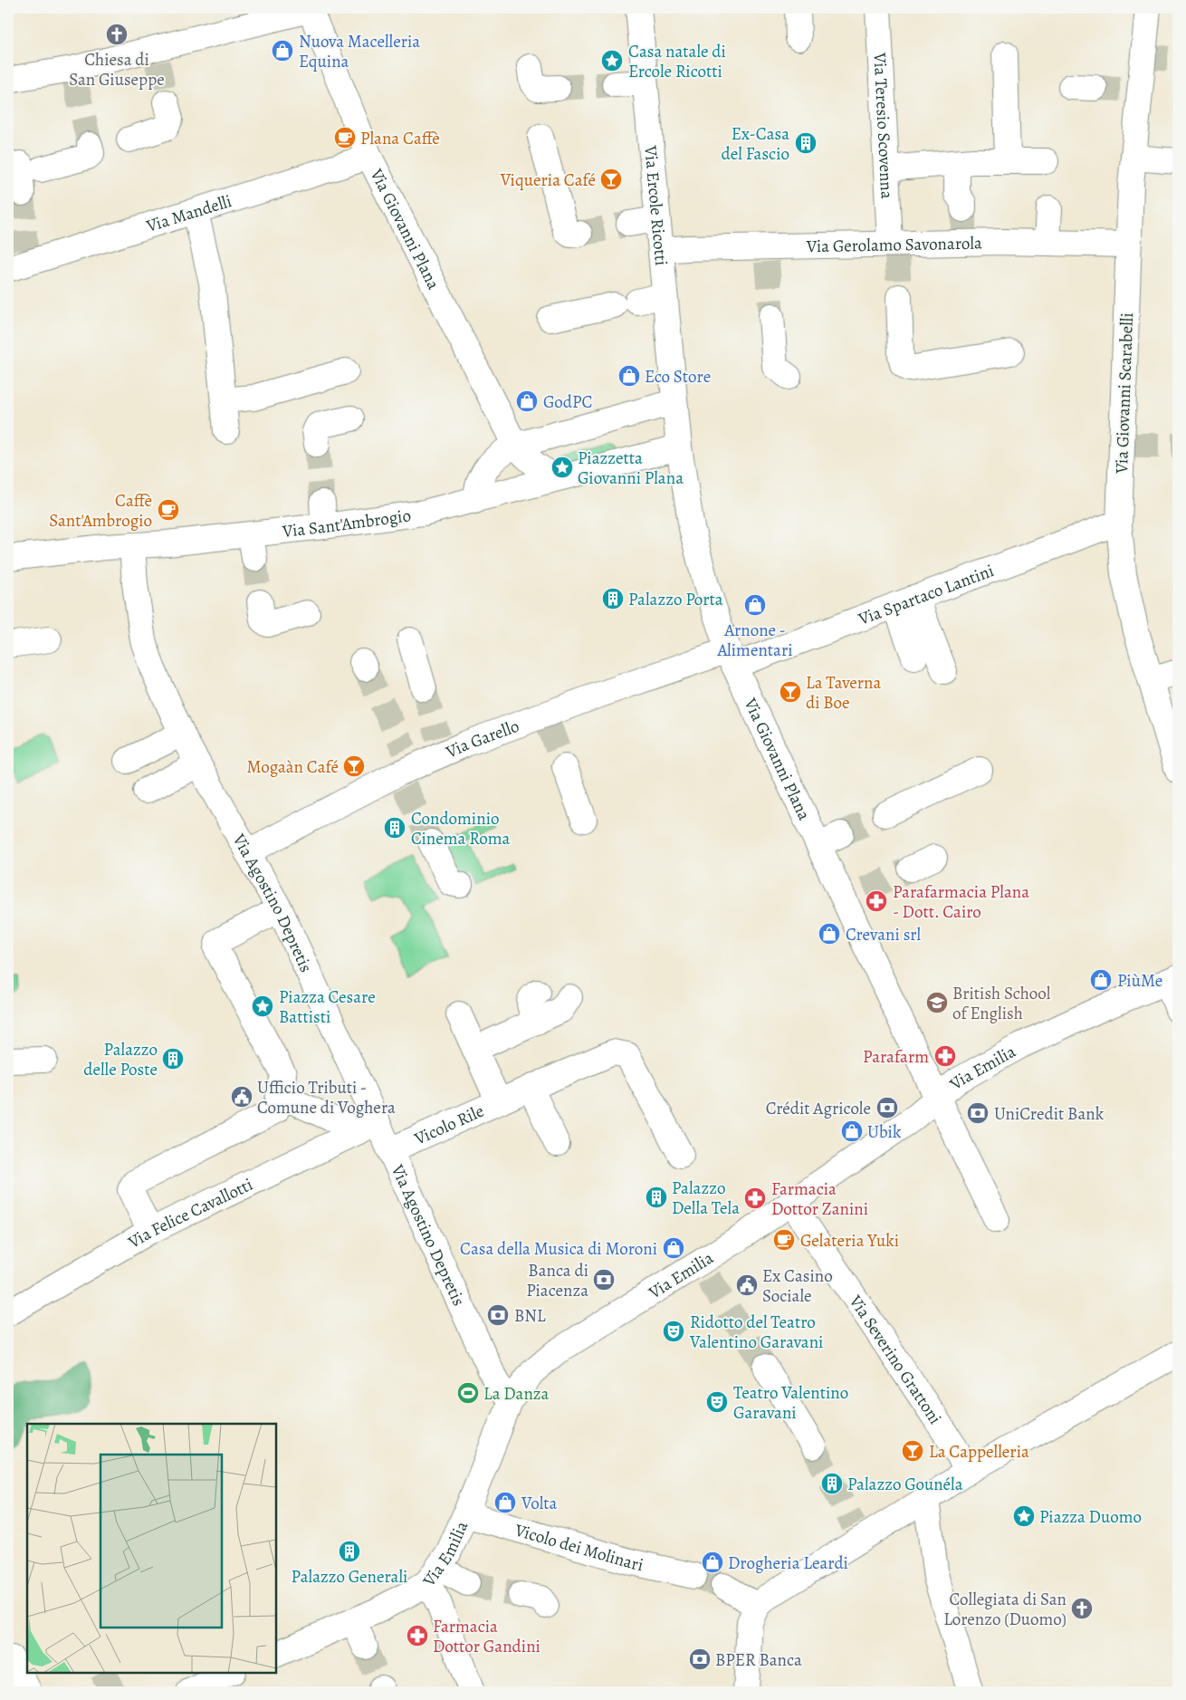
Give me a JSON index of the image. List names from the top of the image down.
{
  "streets": {
    "street": [
      "Via Teresio Scovenna",
      "Via Ercole Ricotti",
      "Via Mandelli",
      "Via Giovanni Plana",
      "Via Gerolamo Savonarola",
      "Via Giovanni Scarabelli",
      "Via Sant'Ambrogio",
      "Via Spartaco Lantini",
      "Via Garello",
      "Via Agostino Depretis",
      "Via Emilia",
      "Vicolo Rile",
      "Via Felice Cavallotti",
      "Via Severino Grattoni",
      "Vicolo dei Molinari"
    ]
  },
  "crossings": [
    ["Via Teresio Scovenna", "Via Gerolamo Savonarola"],
    ["Via Ercole Ricotti", "Via Giovanni Plana"],
    ["Via Ercole Ricotti", "Via Gerolamo Savonarola"],
    ["Via Mandelli", "Via Giovanni Plana"],
    ["Via Giovanni Plana", "Via Sant'Ambrogio"],
    ["Via Giovanni Plana", "Via Spartaco Lantini"],
    ["Via Giovanni Plana", "Via Garello"],
    ["Via Giovanni Plana", "Via Emilia"],
    ["Via Gerolamo Savonarola", "Via Giovanni Scarabelli"],
    ["Via Giovanni Scarabelli", "Via Spartaco Lantini"],
    ["Via Sant'Ambrogio", "Via Agostino Depretis"],
    ["Via Spartaco Lantini", "Via Garello"],
    ["Via Garello", "Via Agostino Depretis"],
    ["Via Agostino Depretis", "Via Emilia"],
    ["Via Agostino Depretis", "Vicolo Rile"],
    ["Via Agostino Depretis", "Via Felice Cavallotti"],
    ["Via Emilia", "Via Severino Grattoni"],
    ["Via Emilia", "Vicolo dei Molinari"]
  ],
  "places": {
    "church": ["Chiesa di San Giuseppe", "Collegiata di San Lorenzo (Duomo)"],
    "shop": [
      "Nuova Macelleria Equina",
      "Eco Store",
      "GodPC",
      "Arnone - Alimentari",
      "Crevani srl",
      "PiùMe",
      "Ubik",
      "Casa della Musica di Moroni",
      "Volta",
      "Drogheria Leardi"
    ],
    "place": [
      "Casa natale di Ercole Ricotti",
      "Piazzetta Giovanni Plana",
      "Piazza Cesare Battisti",
      "Piazza Duomo"
    ],
    "cafe": ["Plana Caffè", "Caffè Sant'Ambrogio", "Gelateria Yuki"],
    "building": [
      "Ex-Casa del Fascio",
      "Palazzo Porta",
      "Condominio Cinema Roma",
      "Palazzo delle Poste",
      "Palazzo Della Tela",
      "Palazzo Gounéla",
      "Palazzo Generali"
    ],
    "bar": [
      "Viqueria Café",
      "La Taverna di Boe",
      "Mogaàn Café",
      "La Cappelleria"
    ],
    "pharmacy": [
      "Parafarmacia Plana - Dott. Cairo",
      "Parafarm",
      "Farmacia Dottor Zanini",
      "Farmacia Dottor Gandini"
    ],
    "school or university": ["British School of English"],
    "public building": ["Ufficio Tributi - Comune di Voghera", "Ex Casino Sociale"],
    "bank": [
      "Crédit Agricole",
      "UniCredit Bank",
      "Banca di Piacenza",
      "BNL",
      "BPER Banca"
    ],
    "theatre": ["Ridotto del Teatro Valentino Garavani", "Teatro Valentino Garavani"],
    "sports": ["La Danza"]
  }
}
